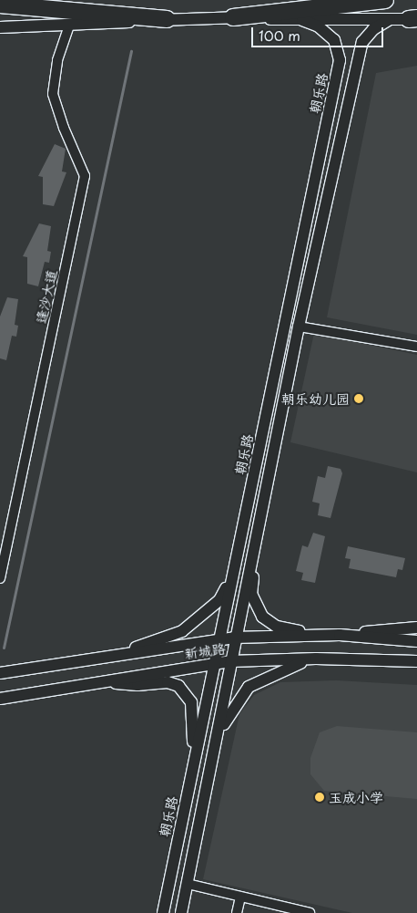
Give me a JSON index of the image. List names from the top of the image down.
{
  "streets": {
    "street": ["朝乐路", "逢沙大道", "新城路"]
  },
  "crossings": [
    ["朝乐路", "新城路"]
  ],
  "places": ["朝乐幼儿园", "玉成小学"],
  "scale_bar": "100 m"
}
